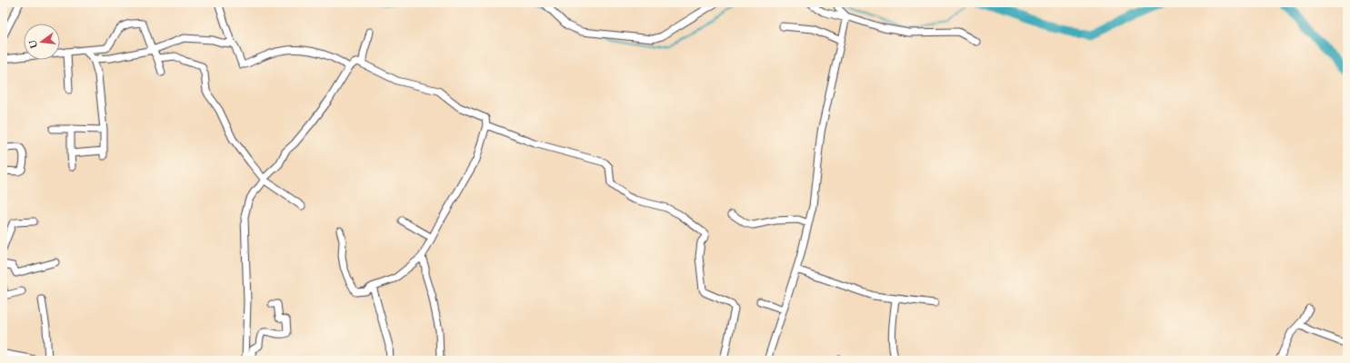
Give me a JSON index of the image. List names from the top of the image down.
{
  "north": "left"
}
